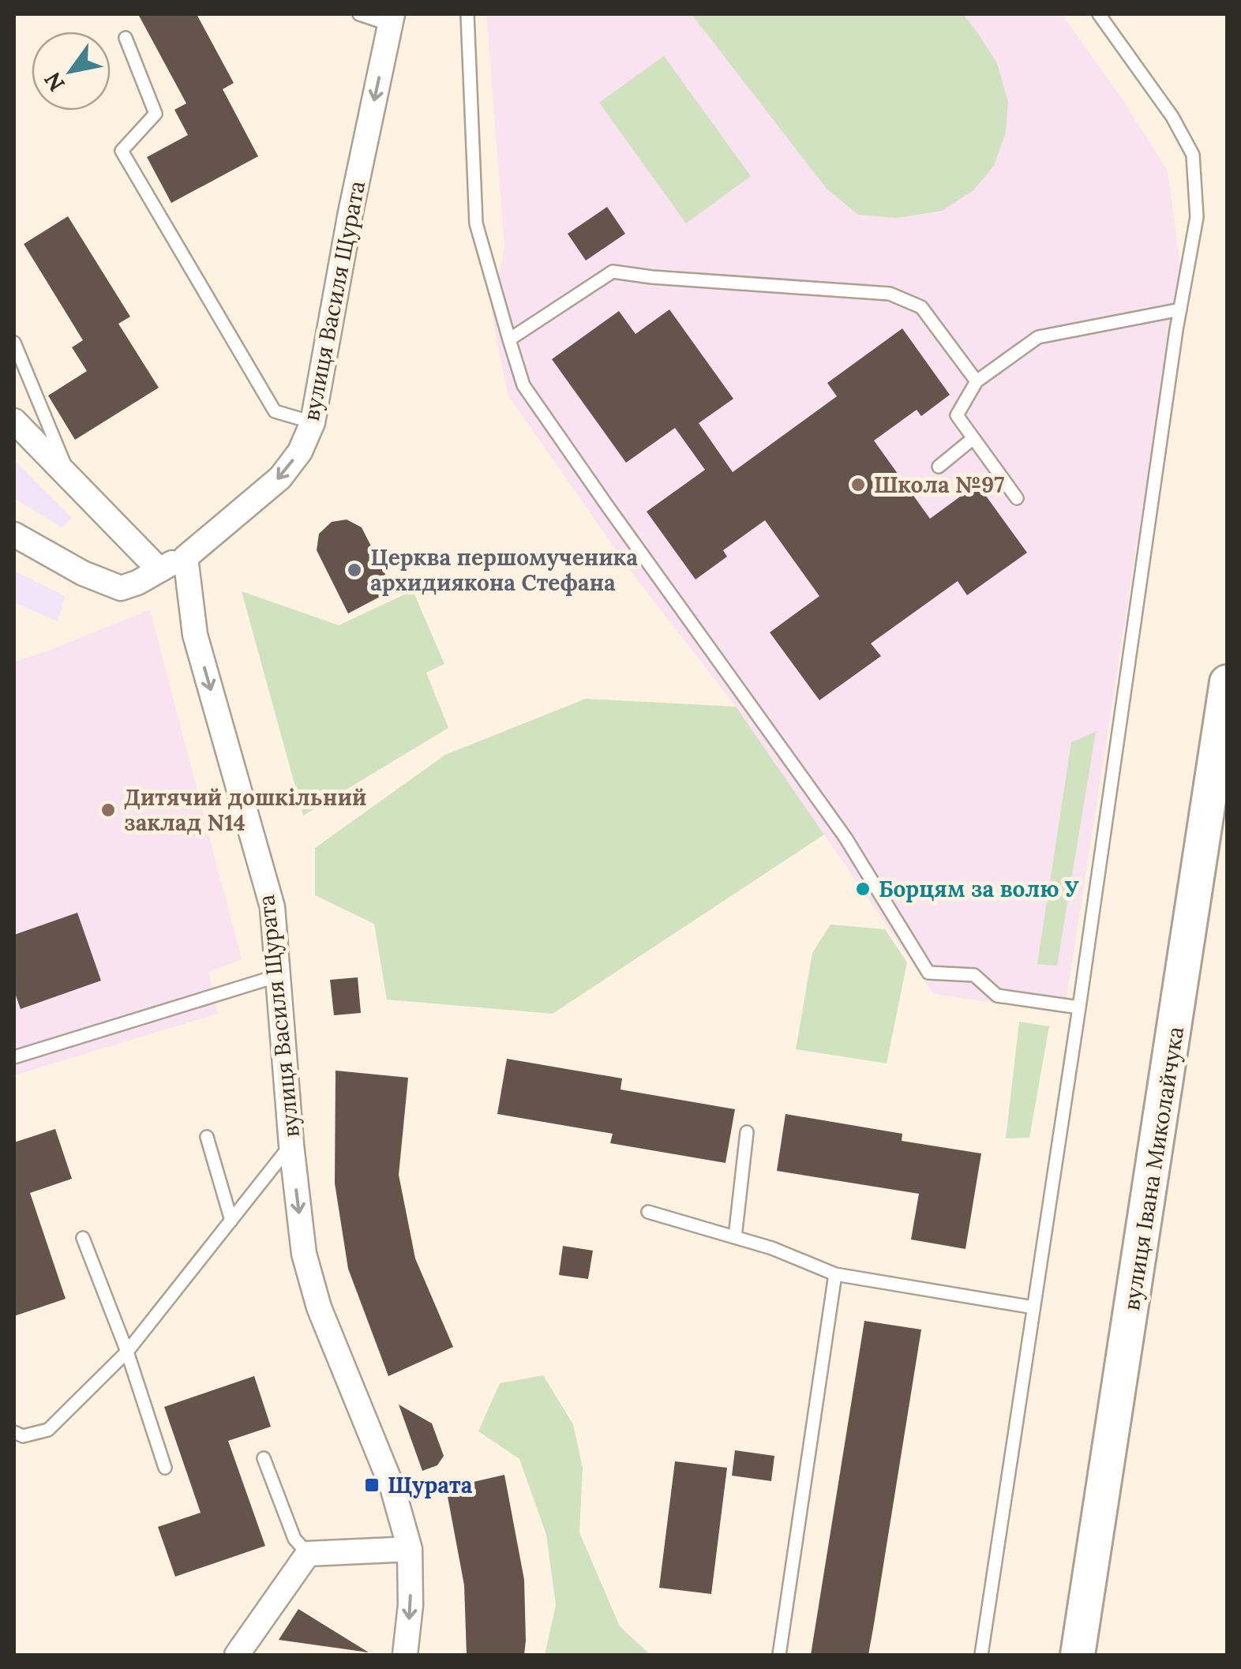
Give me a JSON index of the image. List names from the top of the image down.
{
  "streets": {
    "street": ["вулиця Василя Щурата", "вулиця Івана Миколайчука"]
  },
  "one_way": ["вулиця Василя Щурата"],
  "places": {
    "other": [
      "Школа №97",
      "Церква першомученика архидиякона Стефана",
      "Дитячий дошкільний заклад N14",
      "Борцям за волю У"
    ],
    "transit": ["Щурата"]
  },
  "north": "bottom left"
}
